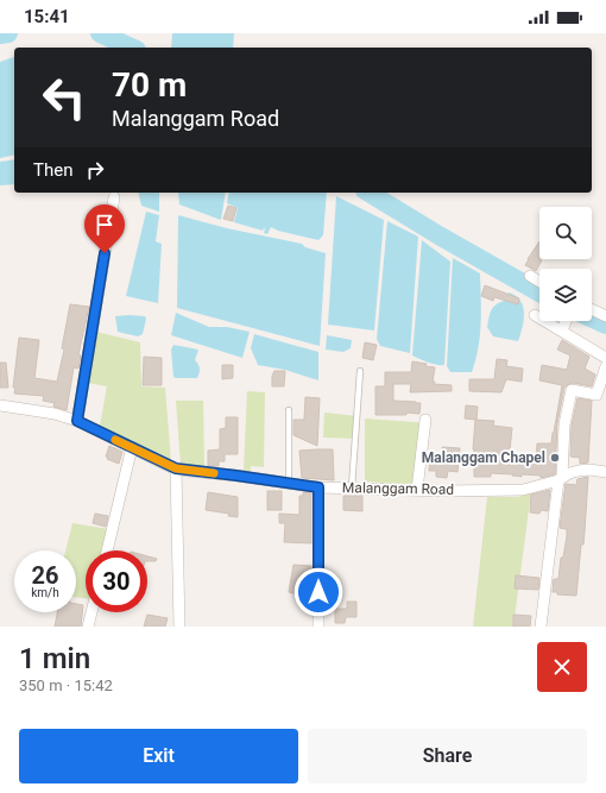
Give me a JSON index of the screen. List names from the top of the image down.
{
  "streets": {
    "street": ["Malanggam Road"]
  },
  "places": ["Malanggam Chapel"],
  "page": {
    "status": "15:41",
    "turn": ["70 m", "Malanggam Road"],
    "then": "Then",
    "speed": "26 km/h",
    "limit": "30",
    "heading": ["1 min", "350 m · 15:42"],
    "buttons": ["Exit", "Share"]
  }
}
